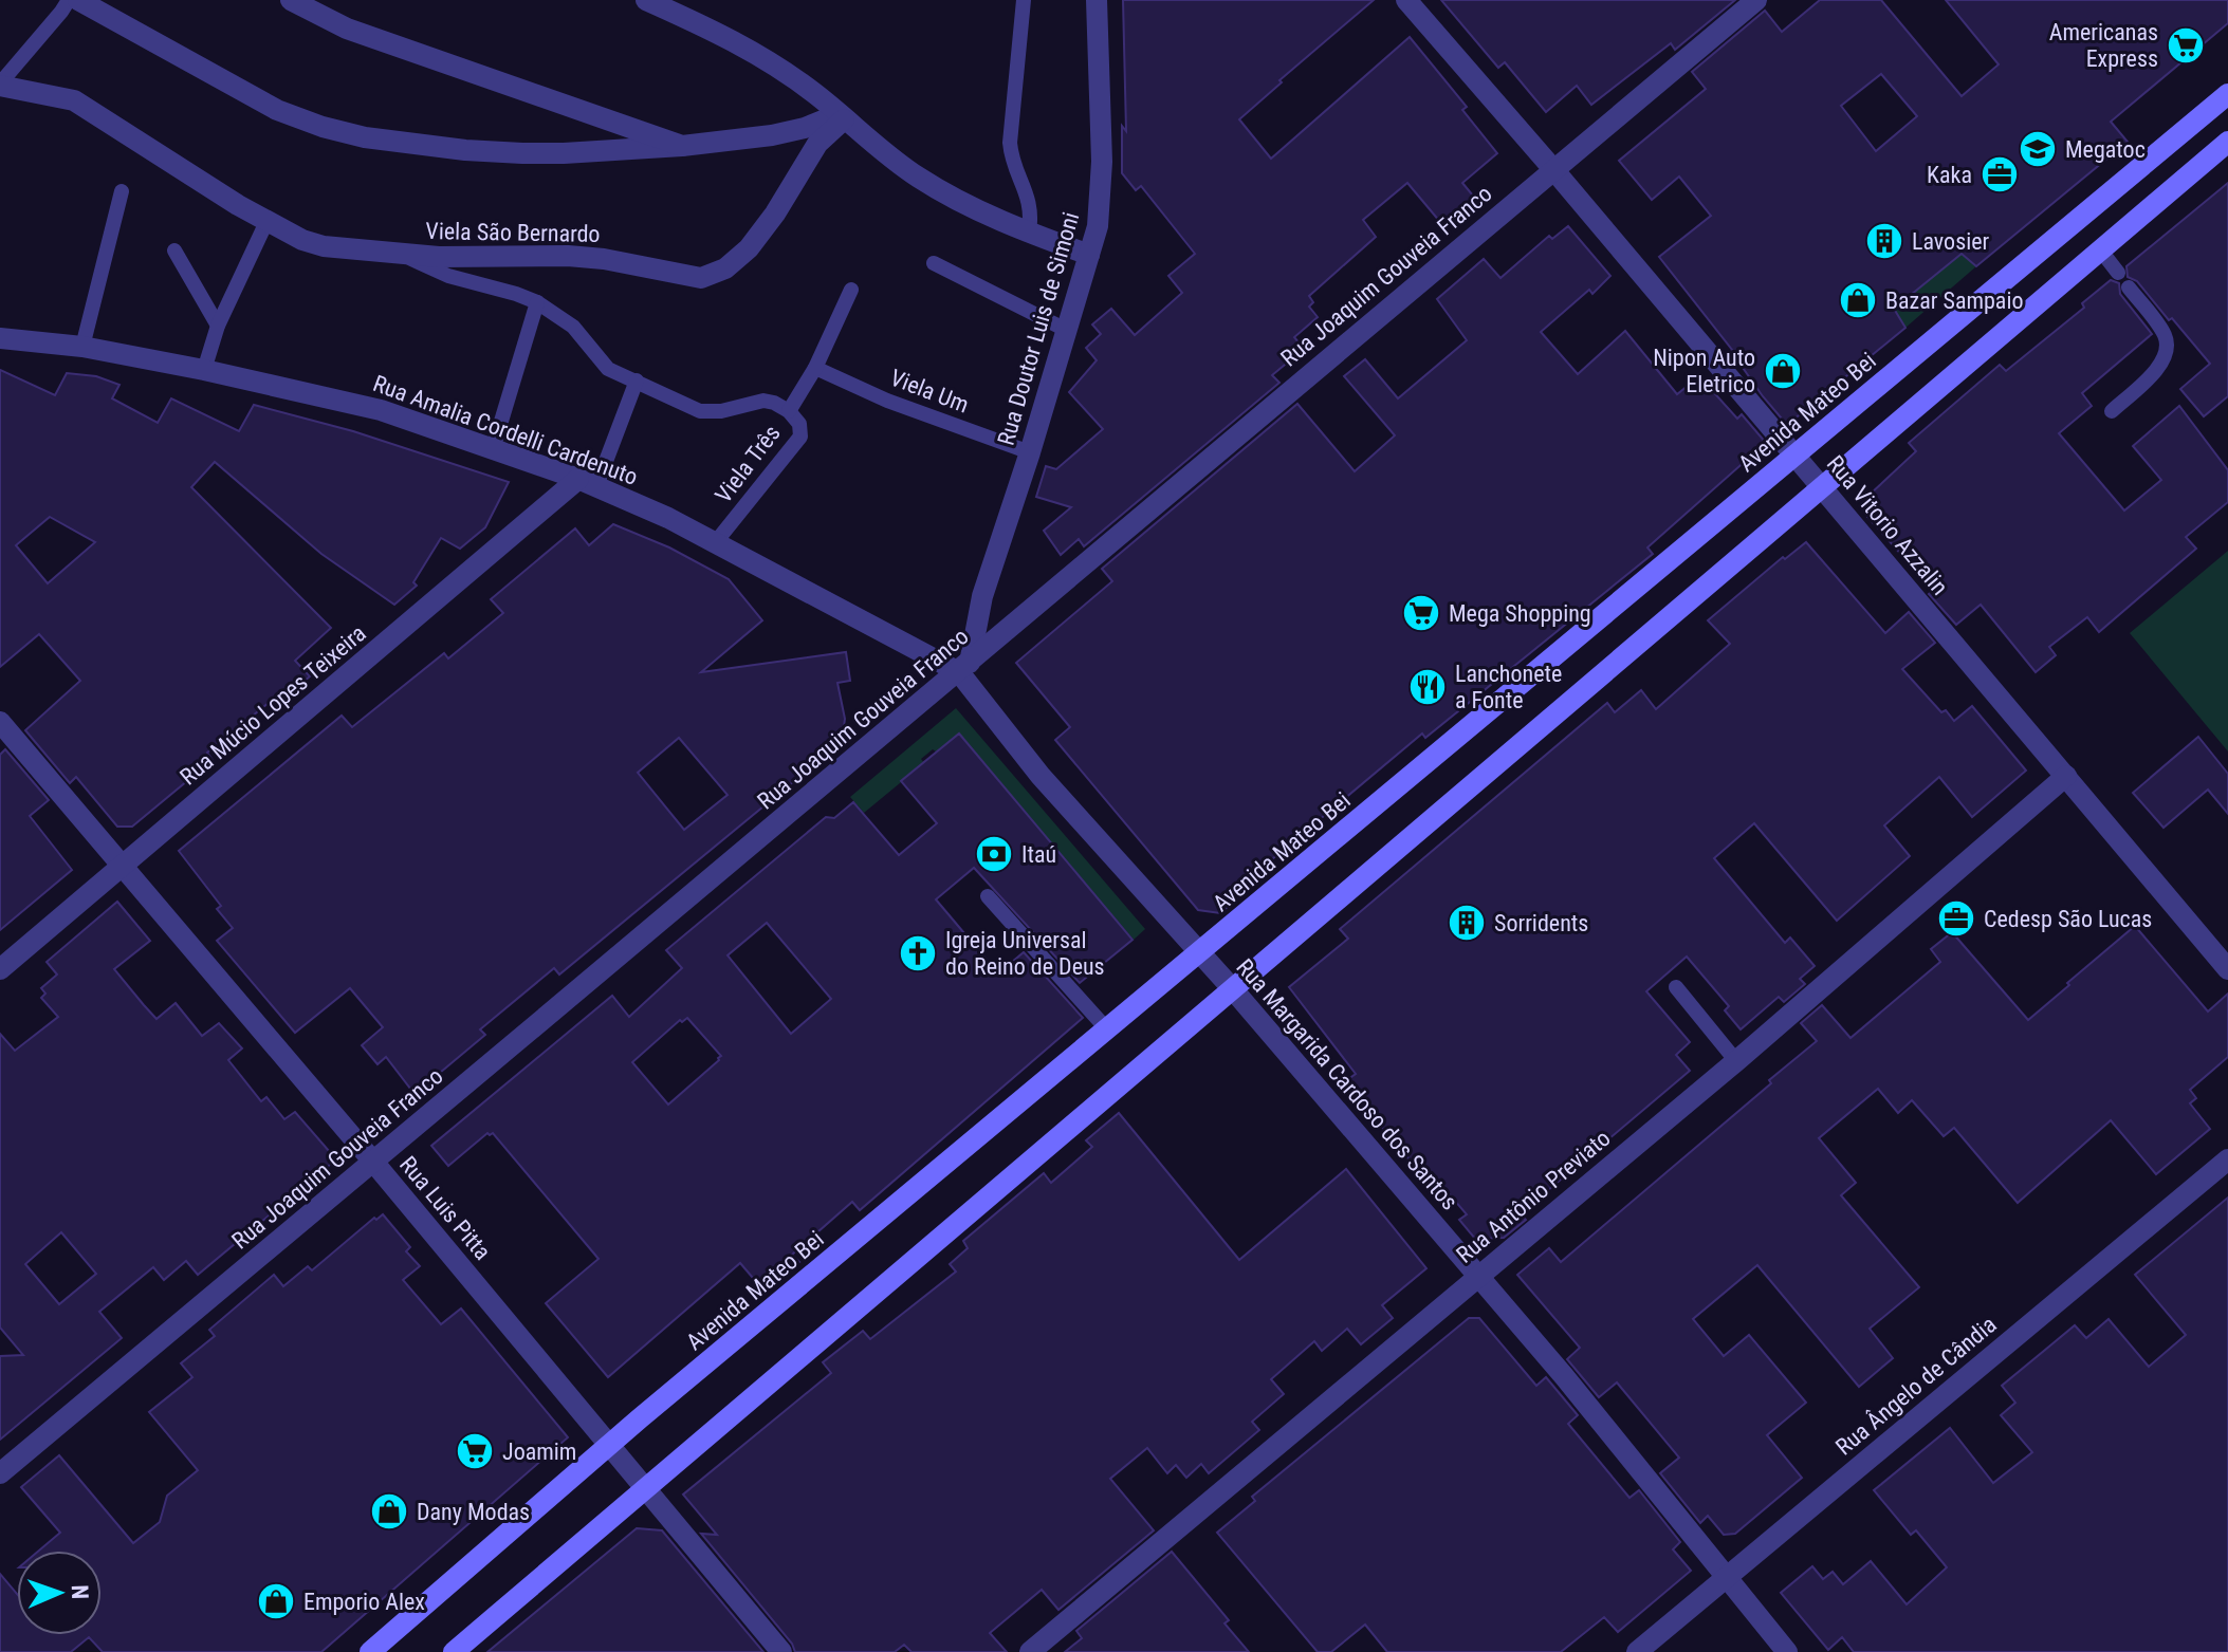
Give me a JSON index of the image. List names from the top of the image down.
{
  "streets": {
    "main road": ["Avenida Mateo Bei"],
    "street": [
      "Viela São Bernardo",
      "Rua Joaquim Gouveia Franco",
      "Rua Doutor Luis de Simoni",
      "Rua Amalia Cordelli Cardenuto",
      "Rua Vitorio Azzalin",
      "Rua Múcio Lopes Teixeira",
      "Rua Margarida Cardoso dos Santos",
      "Rua Antônio Previato",
      "Rua Luis Pitta",
      "Rua Ângelo de Cândia"
    ],
    "lane": ["Viela Um", "Viela Três"]
  },
  "crossings": [
    ["Viela São Bernardo", "Viela Três"],
    ["Rua Joaquim Gouveia Franco", "Rua Doutor Luis de Simoni"],
    ["Rua Joaquim Gouveia Franco", "Rua Amalia Cordelli Cardenuto"],
    ["Rua Joaquim Gouveia Franco", "Rua Vitorio Azzalin"],
    ["Rua Joaquim Gouveia Franco", "Rua Margarida Cardoso dos Santos"],
    ["Rua Joaquim Gouveia Franco", "Rua Luis Pitta"],
    ["Rua Doutor Luis de Simoni", "Viela Um"],
    ["Rua Doutor Luis de Simoni", "Rua Amalia Cordelli Cardenuto"],
    ["Rua Doutor Luis de Simoni", "Rua Margarida Cardoso dos Santos"],
    ["Viela Um", "Viela Três"],
    ["Avenida Mateo Bei", "Rua Vitorio Azzalin"],
    ["Avenida Mateo Bei", "Rua Margarida Cardoso dos Santos"],
    ["Avenida Mateo Bei", "Rua Luis Pitta"],
    ["Rua Amalia Cordelli Cardenuto", "Viela Três"],
    ["Rua Amalia Cordelli Cardenuto", "Rua Múcio Lopes Teixeira"],
    ["Rua Amalia Cordelli Cardenuto", "Rua Margarida Cardoso dos Santos"],
    ["Rua Vitorio Azzalin", "Rua Antônio Previato"],
    ["Rua Múcio Lopes Teixeira", "Rua Luis Pitta"],
    ["Rua Margarida Cardoso dos Santos", "Rua Antônio Previato"],
    ["Rua Margarida Cardoso dos Santos", "Rua Ângelo de Cândia"]
  ],
  "places": {
    "supermarket": ["Americanas Express", "Mega Shopping", "Joamim"],
    "school or university": ["Megatoc"],
    "office": ["Kaka", "Cedesp São Lucas"],
    "building": ["Lavosier", "Sorridents"],
    "shop": [
      "Bazar Sampaio",
      "Nipon Auto Eletrico",
      "Dany Modas",
      "Emporio Alex"
    ],
    "restaurant": ["Lanchonete a Fonte"],
    "bank": ["Itaú"],
    "church": ["Igreja Universal do Reino de Deus"]
  },
  "north": "right"
}
